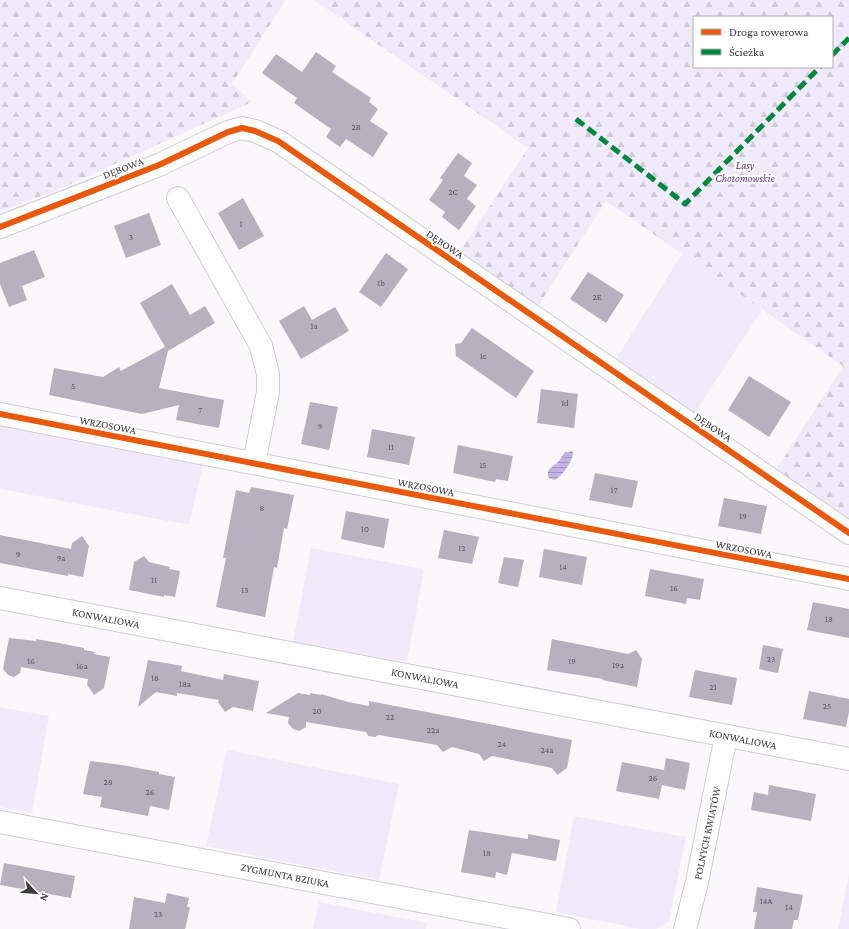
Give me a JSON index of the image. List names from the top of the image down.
{
  "streets": {
    "street": [
      "DĘBOWA",
      "WRZOSOWA",
      "KONWALIOWA",
      "POLNYCH KWIATÓW",
      "ZYGMUNTA BZIUKA"
    ]
  },
  "crossings": [
    ["KONWALIOWA", "POLNYCH KWIATÓW"]
  ],
  "parks": ["Lasy Chotomowskie"],
  "house_numbers": [
    "2B",
    "2C",
    "1",
    "3",
    "1b",
    "2E",
    "1a",
    "1c",
    "5",
    "1d",
    "7",
    "9",
    "11",
    "15",
    "17",
    "8",
    "19",
    "10",
    "12",
    "9",
    "9a",
    "14",
    "11",
    "16",
    "13",
    "18",
    "23",
    "16",
    "19",
    "19a",
    "16a",
    "18",
    "18a",
    "21",
    "25",
    "20",
    "22",
    "22a",
    "24",
    "24a",
    "26",
    "28",
    "26",
    "18",
    "14A",
    "14",
    "23"
  ],
  "legend": ["Droga rowerowa", "Ścieżka"],
  "north": "bottom right"
}
